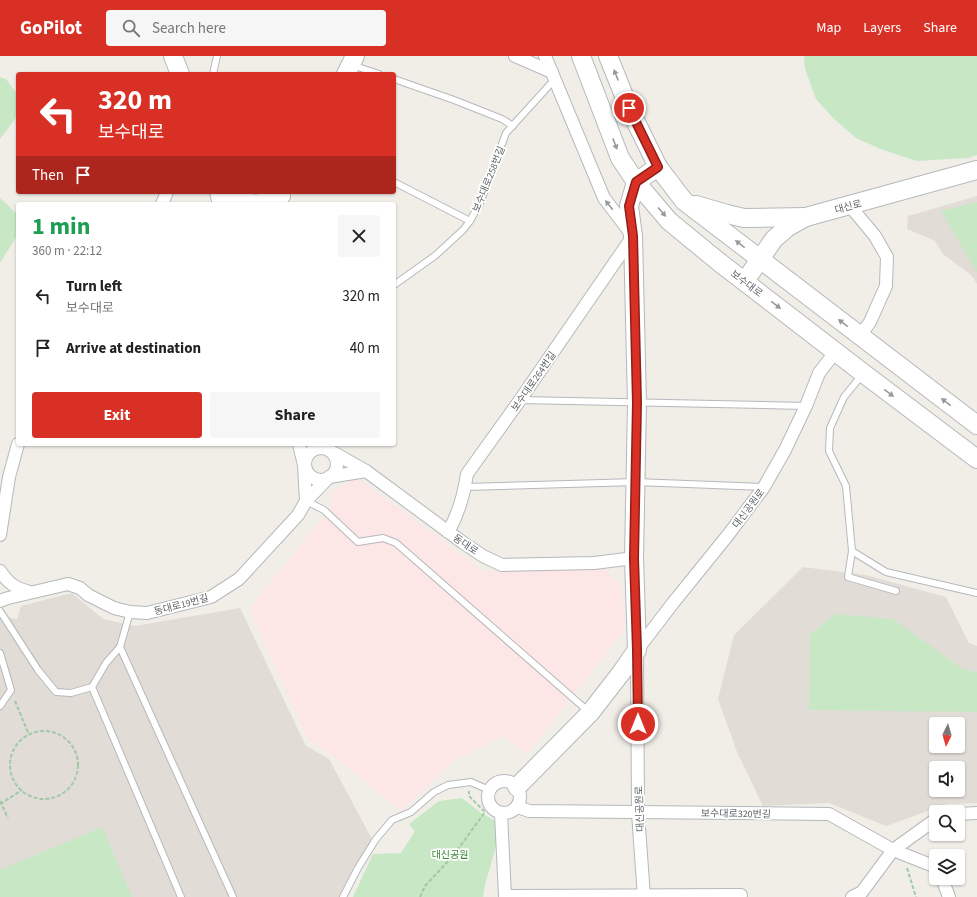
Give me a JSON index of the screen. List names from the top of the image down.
{
  "streets": {
    "main road": ["대신로", "보수대로", "대신공원로"],
    "street": [
      "보수대로264번길",
      "동대로",
      "동대로19번길",
      "보수대로320번길"
    ],
    "lane": ["보수대로258번길"]
  },
  "crossings": [
    ["대신로", "보수대로"],
    ["보수대로", "대신공원로"],
    ["보수대로264번길", "대신공원로"],
    ["보수대로264번길", "동대로"],
    ["대신공원로", "동대로"],
    ["대신공원로", "보수대로320번길"],
    ["동대로", "동대로19번길"]
  ],
  "parks": ["대신공원"],
  "north": "bottom",
  "page": {
    "header": "GoPilot",
    "search": "Search here",
    "nav": ["Map", "Layers", "Share"],
    "turn": ["320 m", "보수대로"],
    "then": "Then",
    "heading": ["1 min", "360 m · 22:12"],
    "list": [
      {
        "name": "Turn left",
        "note": "보수대로",
        "value": "320 m"
      },
      {
        "name": "Arrive at destination",
        "value": "40 m"
      }
    ],
    "buttons": ["Exit", "Share"]
  }
}
